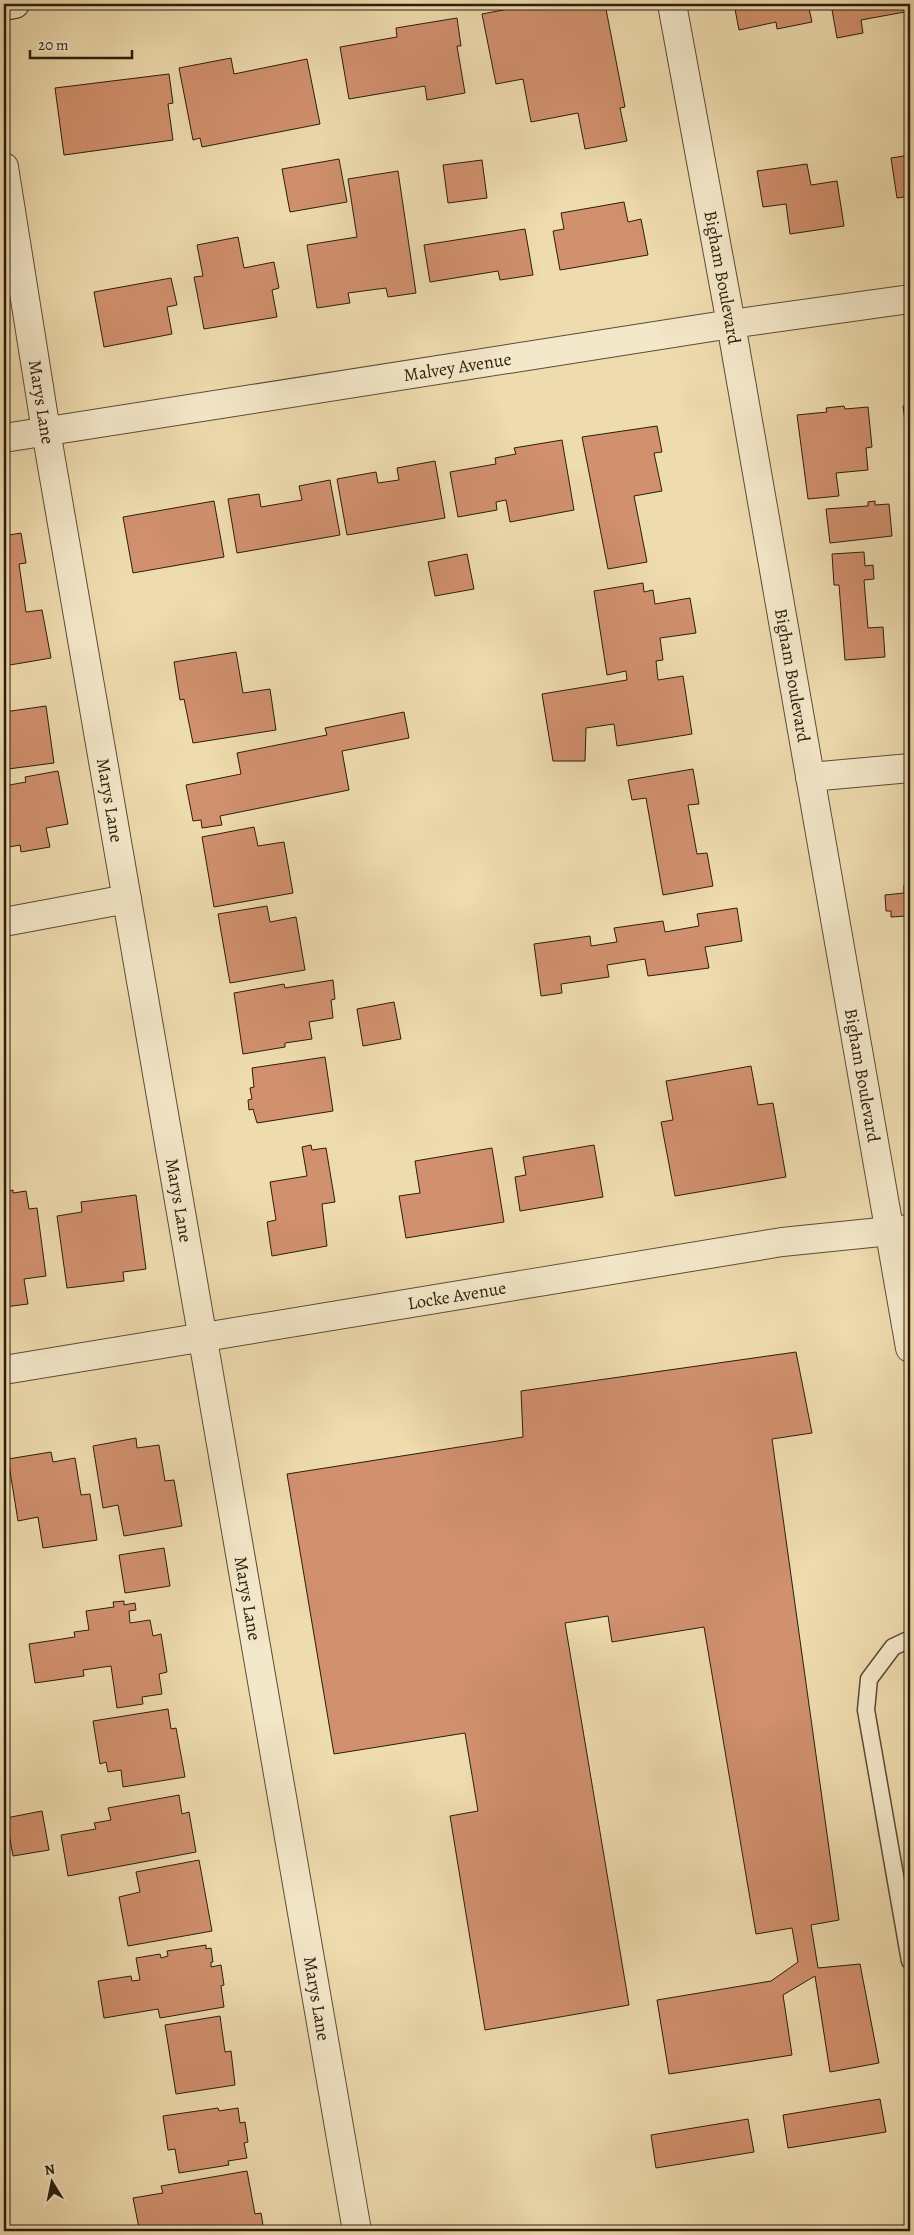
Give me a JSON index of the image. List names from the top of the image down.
{
  "streets": {
    "street": [
      "Bigham Boulevard",
      "Malvey Avenue",
      "Marys Lane",
      "Locke Avenue"
    ]
  },
  "crossings": [
    ["Bigham Boulevard", "Malvey Avenue"],
    ["Bigham Boulevard", "Locke Avenue"],
    ["Malvey Avenue", "Marys Lane"],
    ["Marys Lane", "Locke Avenue"]
  ],
  "scale_bar": "20 m",
  "north": "top"
}
